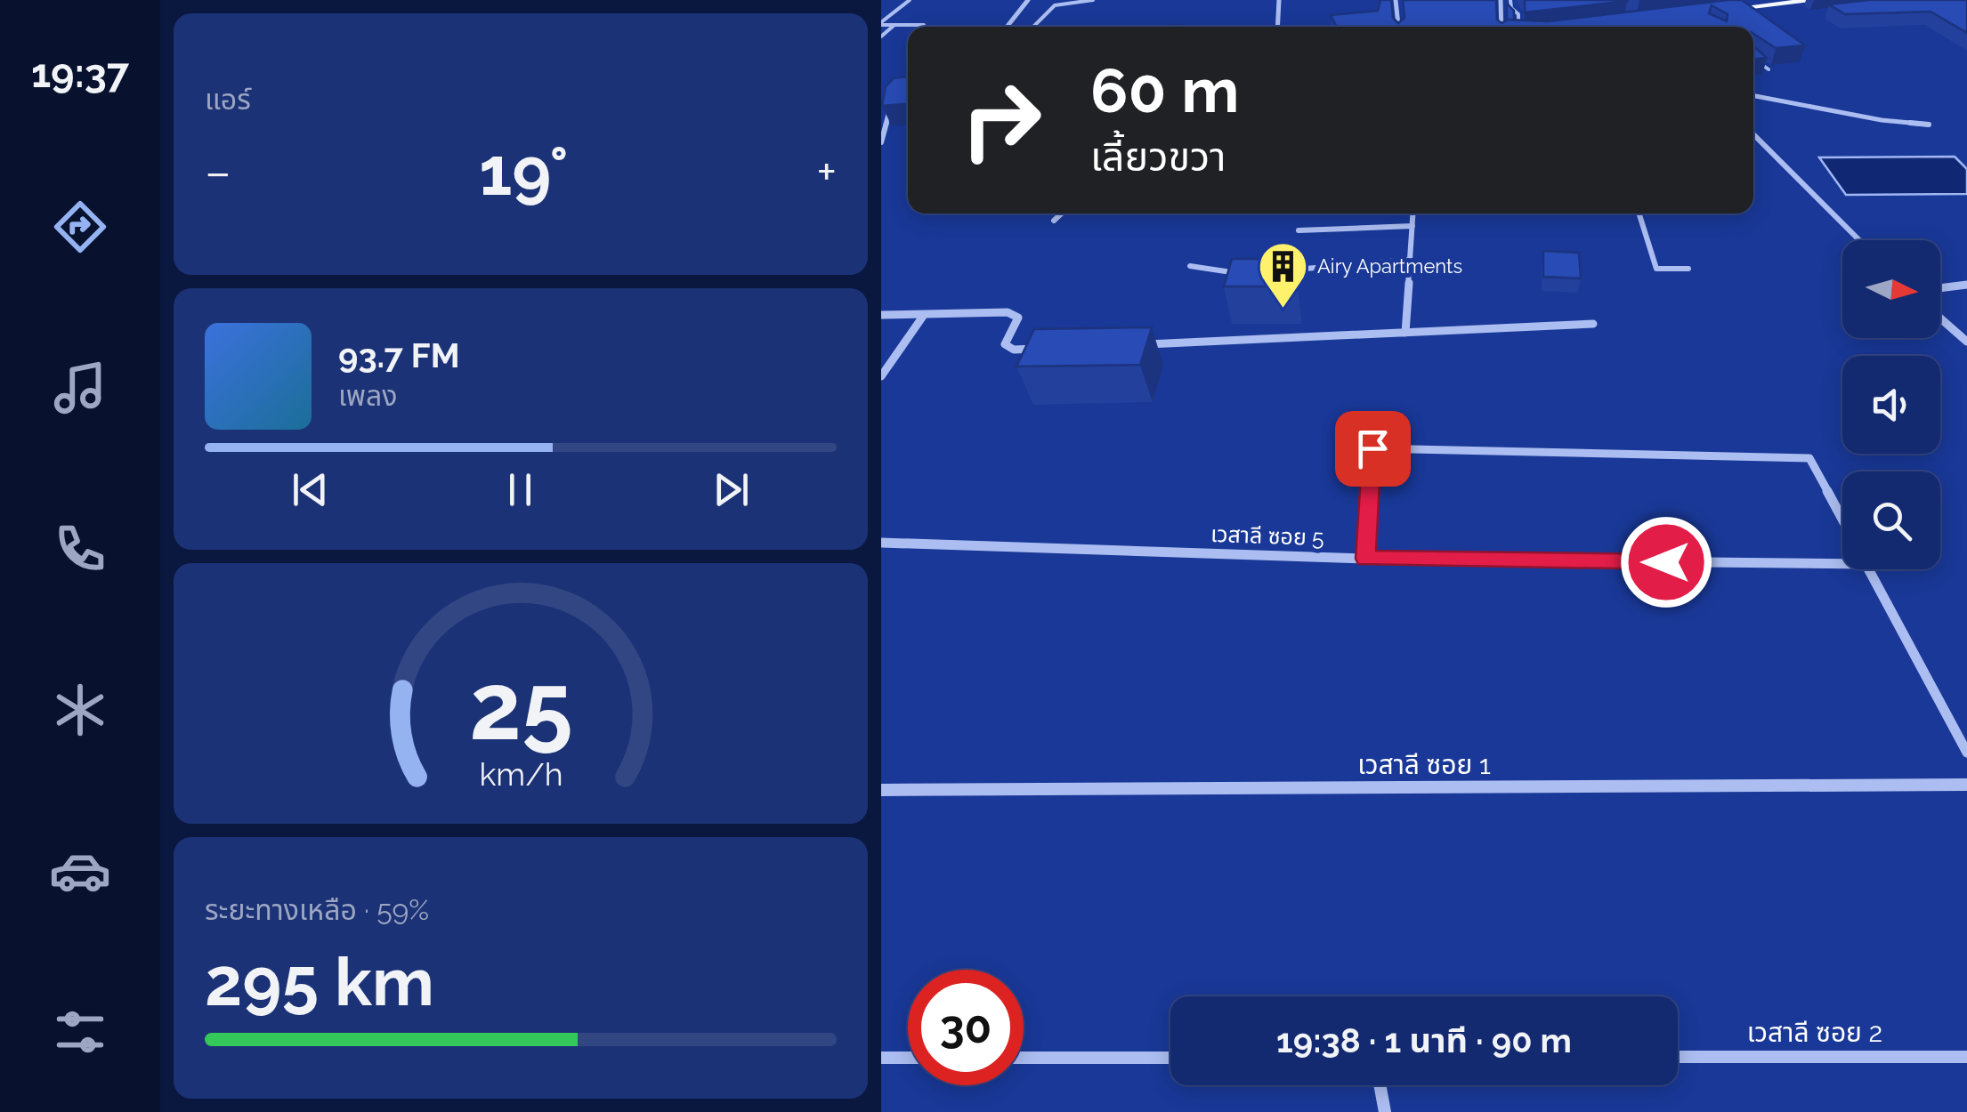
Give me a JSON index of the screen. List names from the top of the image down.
{
  "streets": {
    "street": ["เวสาลี ซอย 5", "เวสาลี ซอย 1", "เวสาลี ซอย 2"]
  },
  "places": {
    "building": ["Airy Apartments"]
  },
  "north": "right",
  "page": {
    "tabs": "19:37",
    "tile": [
      "แอร์",
      ["ระยะทางเหลือ · 59%", "295 km"]
    ],
    "turn": ["60 m", "เลี้ยวขวา"],
    "heat": ["−", "19°", "+"],
    "song": ["93.7 FM", "เพลง"],
    "limit": "30",
    "trip": "19:38 · 1 นาที · 90 m",
    "gauge": ["25", "km/h"]
  }
}
